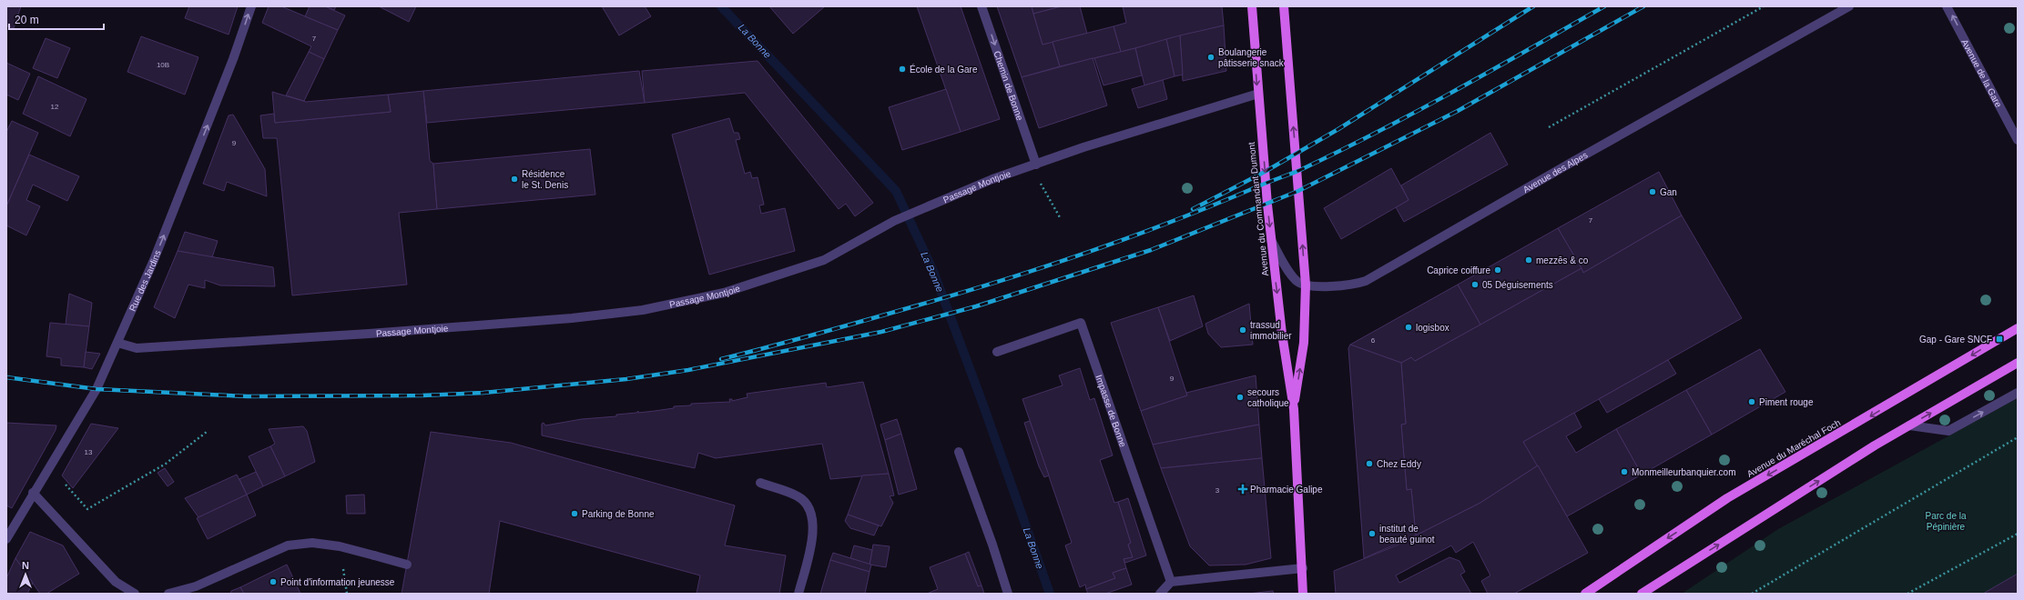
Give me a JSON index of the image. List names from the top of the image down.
{
  "streets": {
    "main road": ["Avenue du Commandant Dumont", "Avenue du Maréchal Foch"],
    "street": [
      "Avenue de la Gare",
      "Chemin de Bonne",
      "Avenue des Alpes",
      "Passage Montjoie",
      "Rue des Jardins",
      "Impasse de Bonne"
    ]
  },
  "crossings": [
    ["Chemin de Bonne", "Passage Montjoie"],
    ["Avenue des Alpes", "Avenue du Commandant Dumont"],
    ["Passage Montjoie", "Avenue du Commandant Dumont"],
    ["Passage Montjoie", "Rue des Jardins"]
  ],
  "one_way": ["Avenue de la Gare", "Chemin de Bonne", "Rue des Jardins"],
  "water": ["La Bonne"],
  "parks": ["Parc de la Pépinière"],
  "places": {
    "other": [
      "Boulangerie pâtisserie snack",
      "École de la Gare",
      "Résidence le St. Denis",
      "Gan",
      "mezzēs & co",
      "Caprice coiffure",
      "05 Déguisements",
      "logisbox",
      "trassud immobilier",
      "secours catholique",
      "Piment rouge",
      "Chez Eddy",
      "Monmeilleurbanquier.com",
      "Parking de Bonne",
      "institut de beauté guinot",
      "Point d'information jeunesse"
    ],
    "transit": ["Gap - Gare SNCF"],
    "health": ["Pharmacie Galipe"]
  },
  "house_numbers": [
    "7",
    "10B",
    "12",
    "9",
    "7",
    "6",
    "9",
    "13",
    "3"
  ],
  "scale_bar": "20 m",
  "north": "top"
}
